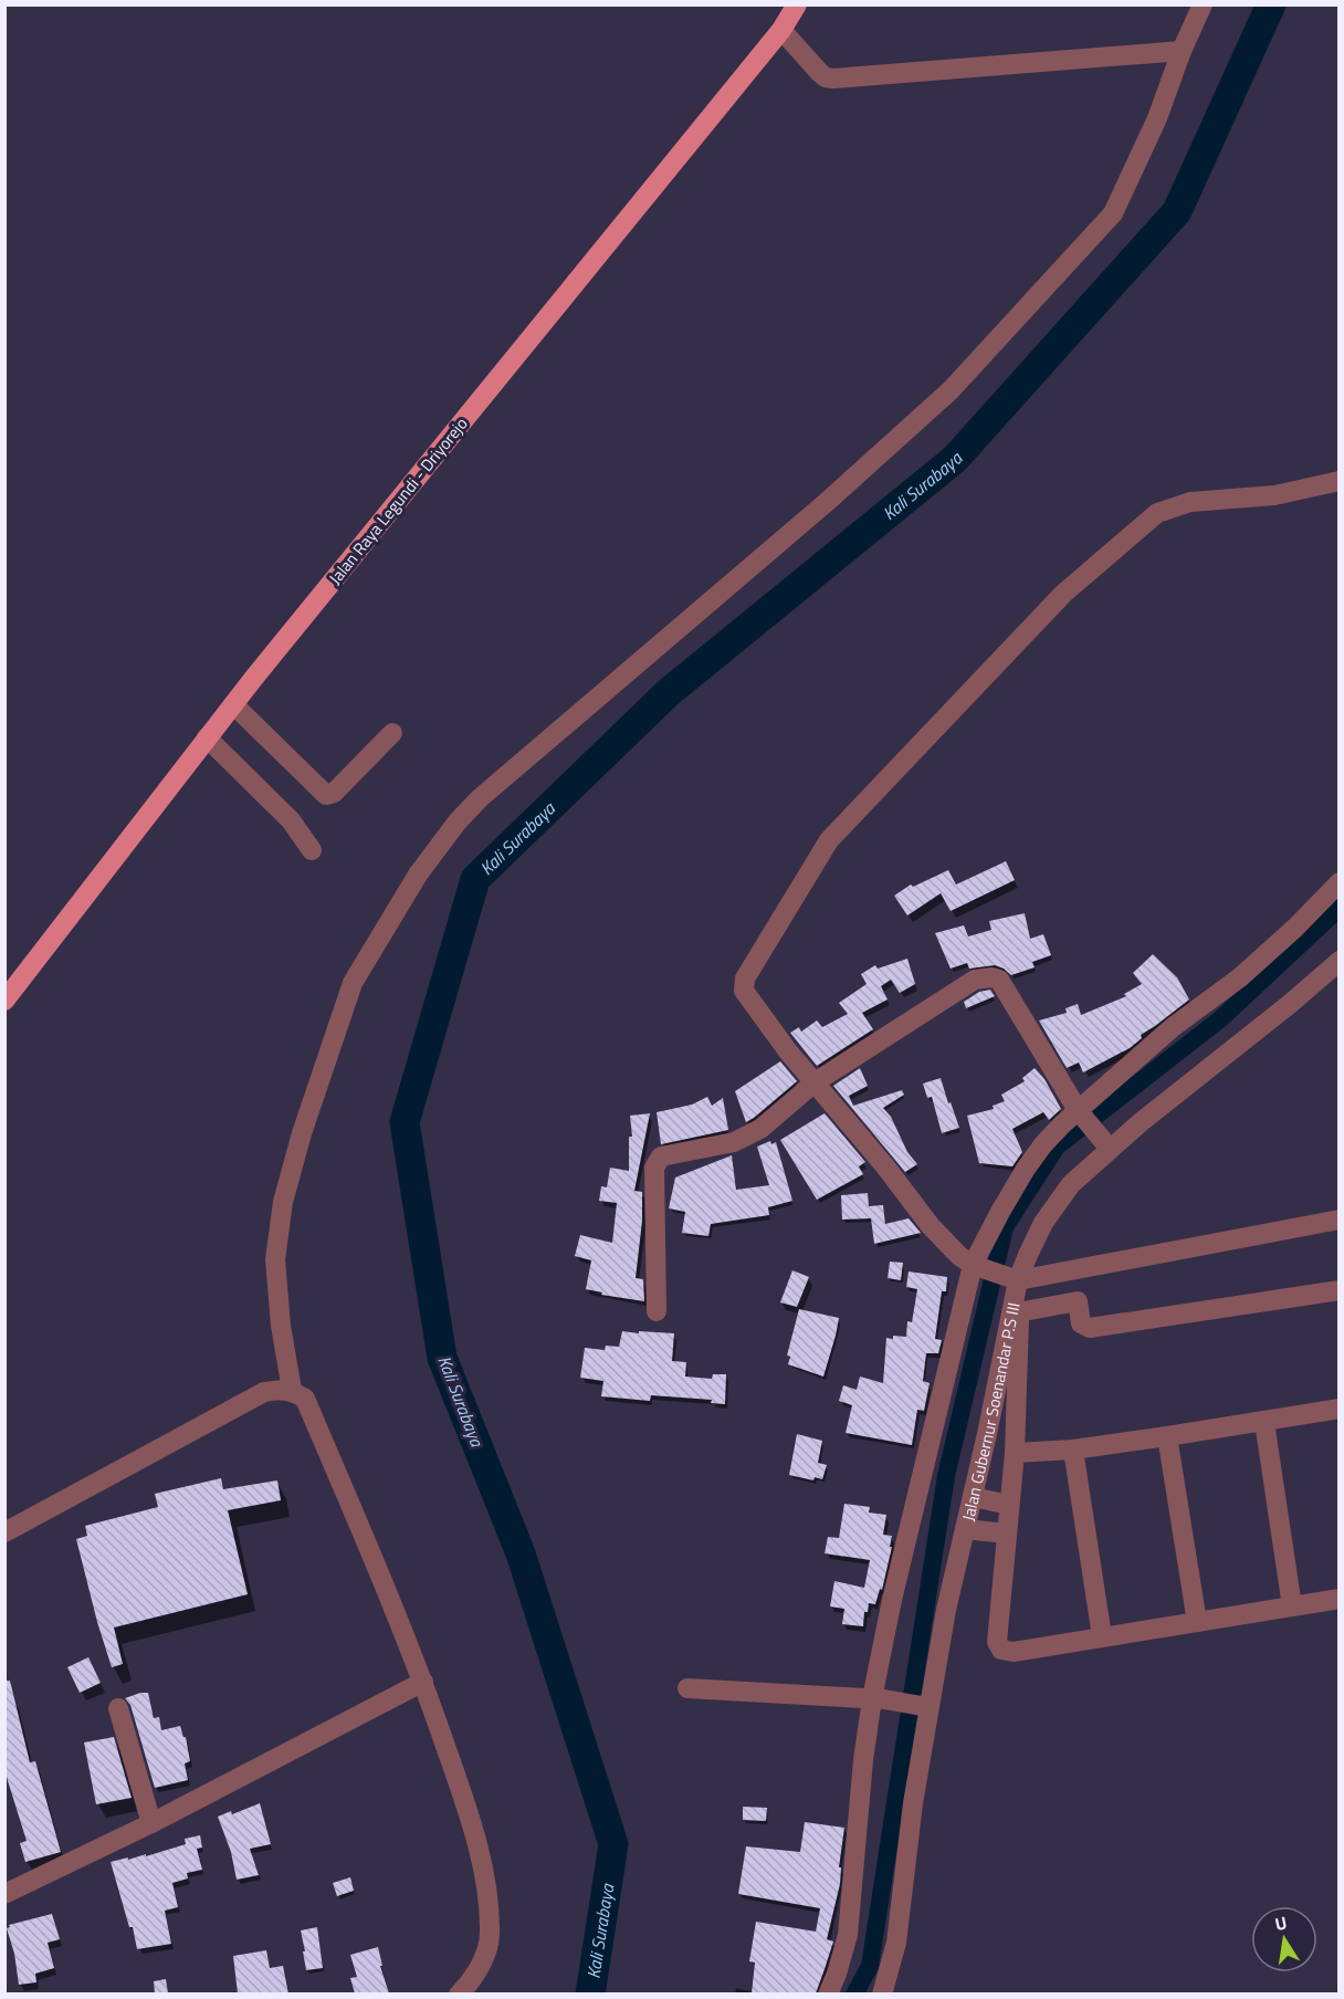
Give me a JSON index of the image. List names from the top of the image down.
{
  "streets": {
    "main road": ["Jalan Raya Legundi - Driyorejo"],
    "street": ["Jalan Gubernur Soenandar P.S III"]
  },
  "water": ["Kali Surabaya"],
  "north": "top"
}
